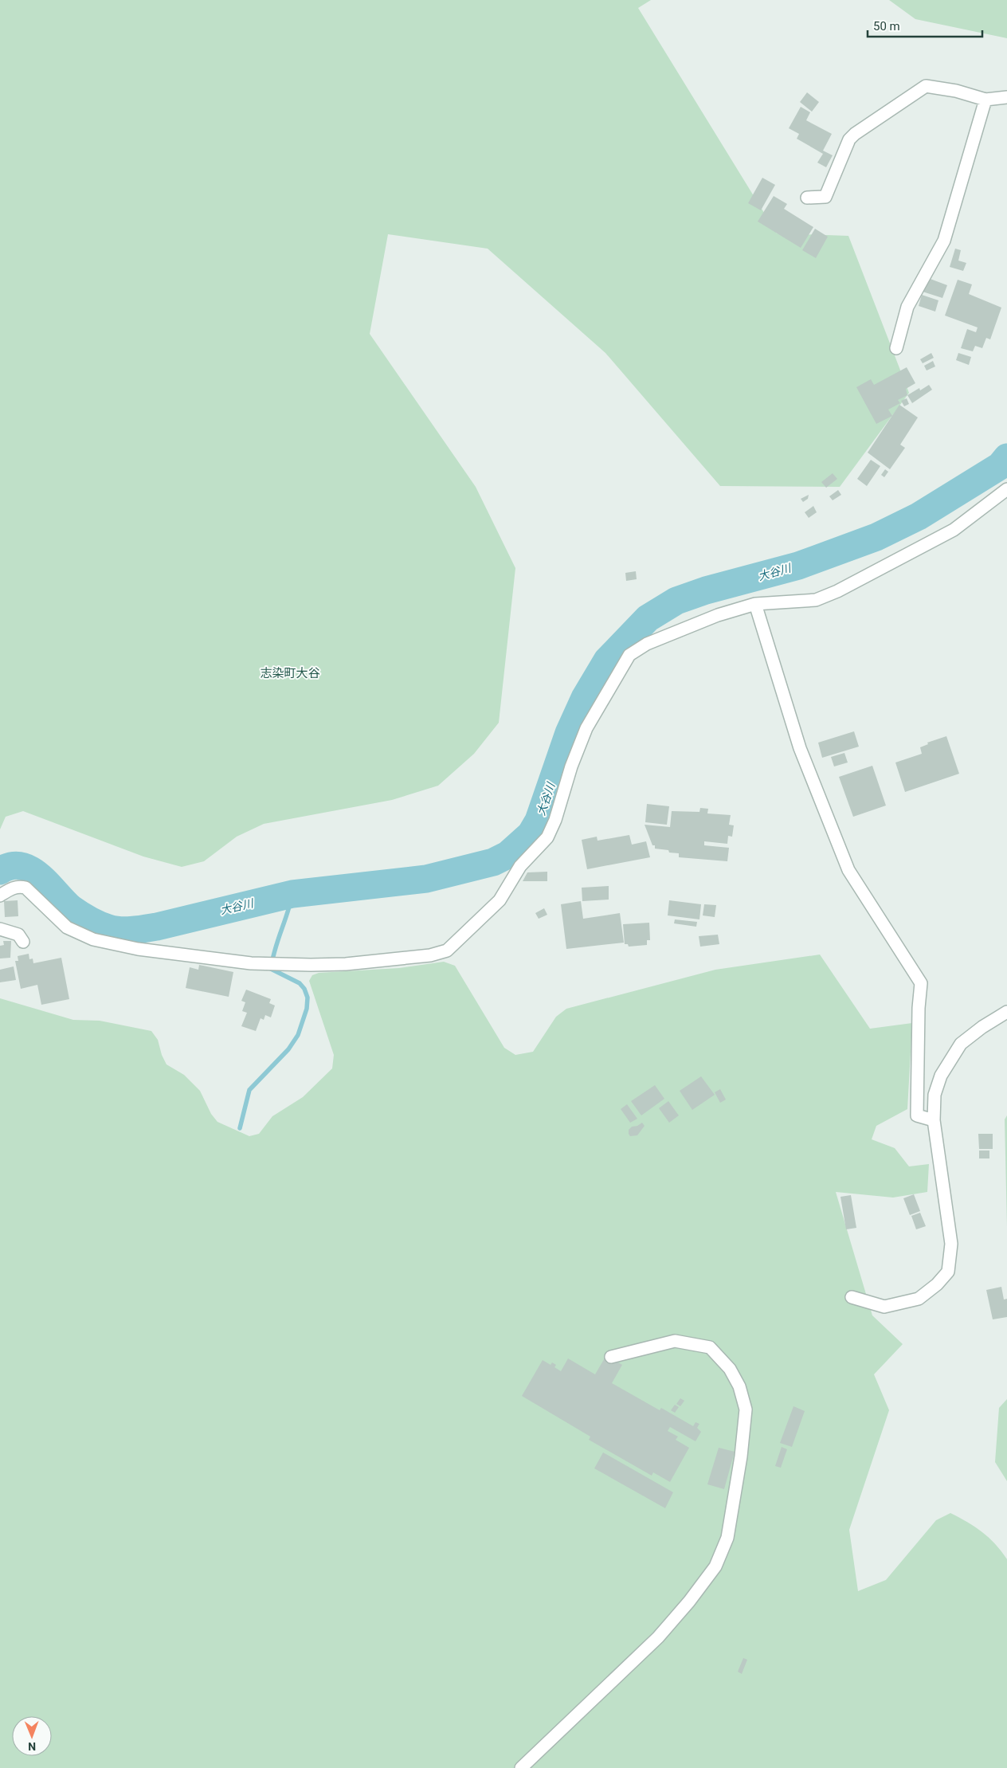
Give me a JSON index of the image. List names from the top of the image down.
{
  "districts": ["志染町大谷"],
  "water": ["大谷川"],
  "scale_bar": "50 m",
  "north": "bottom"
}
